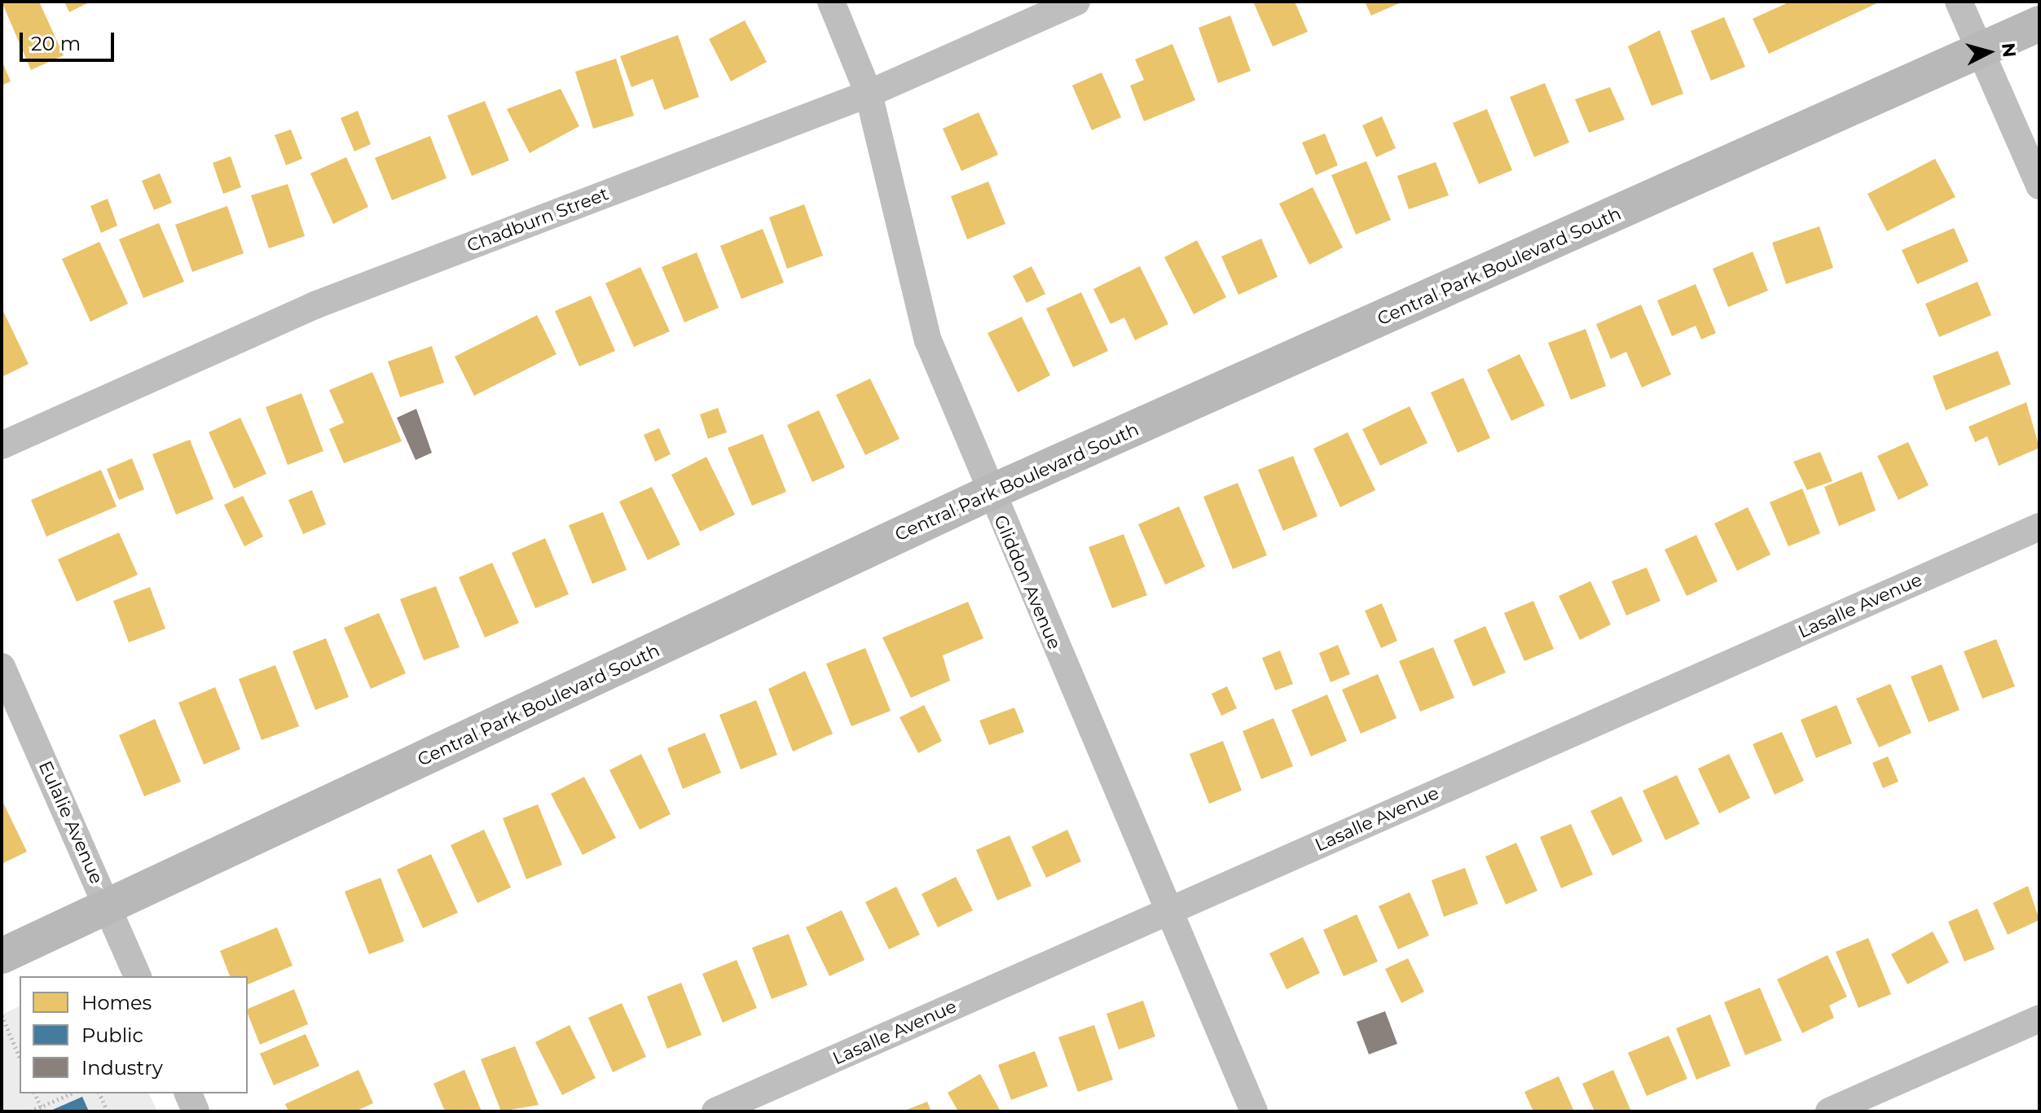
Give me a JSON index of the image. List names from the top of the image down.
{
  "streets": {
    "street": [
      "Chadburn Street",
      "Central Park Boulevard South",
      "Gliddon Avenue",
      "Lasalle Avenue",
      "Eulalie Avenue"
    ]
  },
  "crossings": [
    ["Chadburn Street", "Gliddon Avenue"],
    ["Central Park Boulevard South", "Gliddon Avenue"],
    ["Central Park Boulevard South", "Eulalie Avenue"],
    ["Gliddon Avenue", "Lasalle Avenue"]
  ],
  "legend": ["Homes", "Public", "Industry"],
  "scale_bar": "20 m",
  "north": "right"
}
